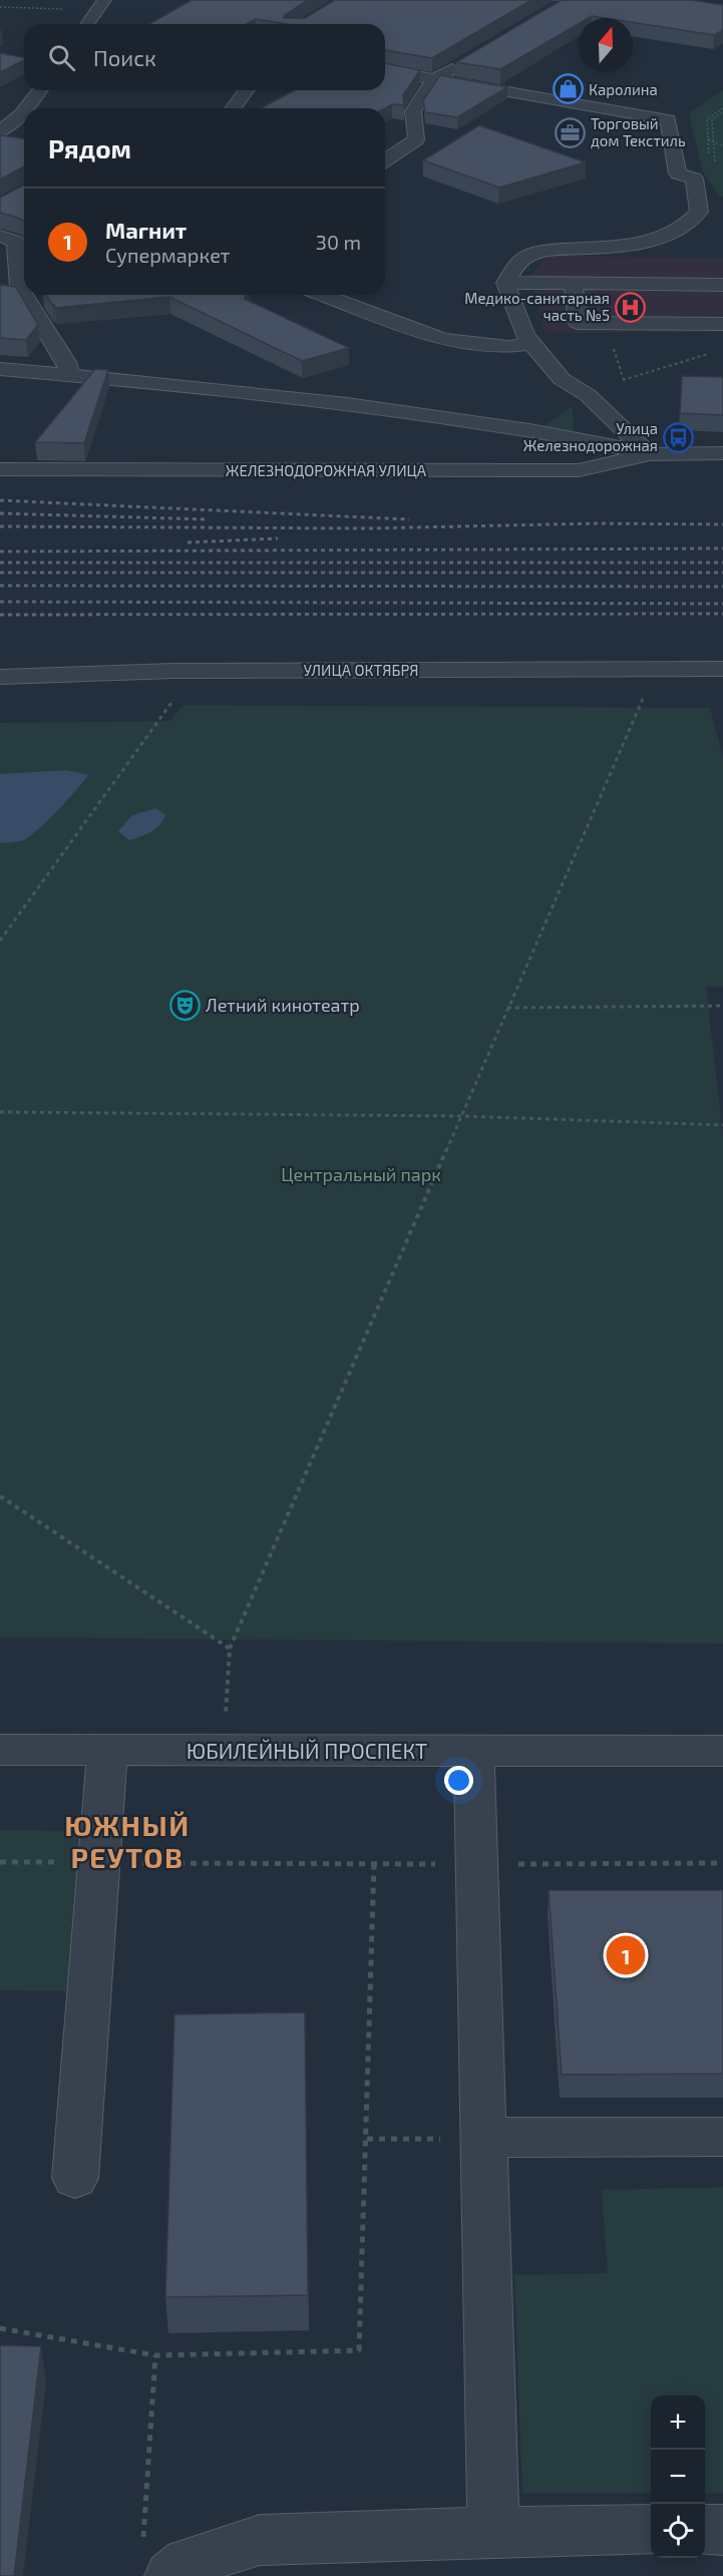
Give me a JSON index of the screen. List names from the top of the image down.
{
  "streets": {
    "street": ["ЖЕЛЕЗНОДОРОЖНАЯ УЛИЦА", "УЛИЦА ОКТЯБРЯ", "ЮБИЛЕЙНЫЙ ПРОСПЕКТ"]
  },
  "districts": ["ЮЖНЫЙ РЕУТОВ"],
  "parks": ["Центральный парк"],
  "places": {
    "shop": ["Каролина"],
    "office": ["Торговый дом Текстиль"],
    "hospital": ["Медико-санитарная часть №5"],
    "bus stop": ["Улица Железнодорожная"],
    "theatre": ["Летний кинотеатр"]
  },
  "north": "top",
  "page": {
    "search": "Поиск",
    "heading": "Рядом",
    "list": [
      {
        "mark": "1",
        "name": "Магнит",
        "note": "Супермаркет",
        "value": "30 m"
      }
    ],
    "pins": "1",
    "map_buttons": ["+", "−"]
  }
}
